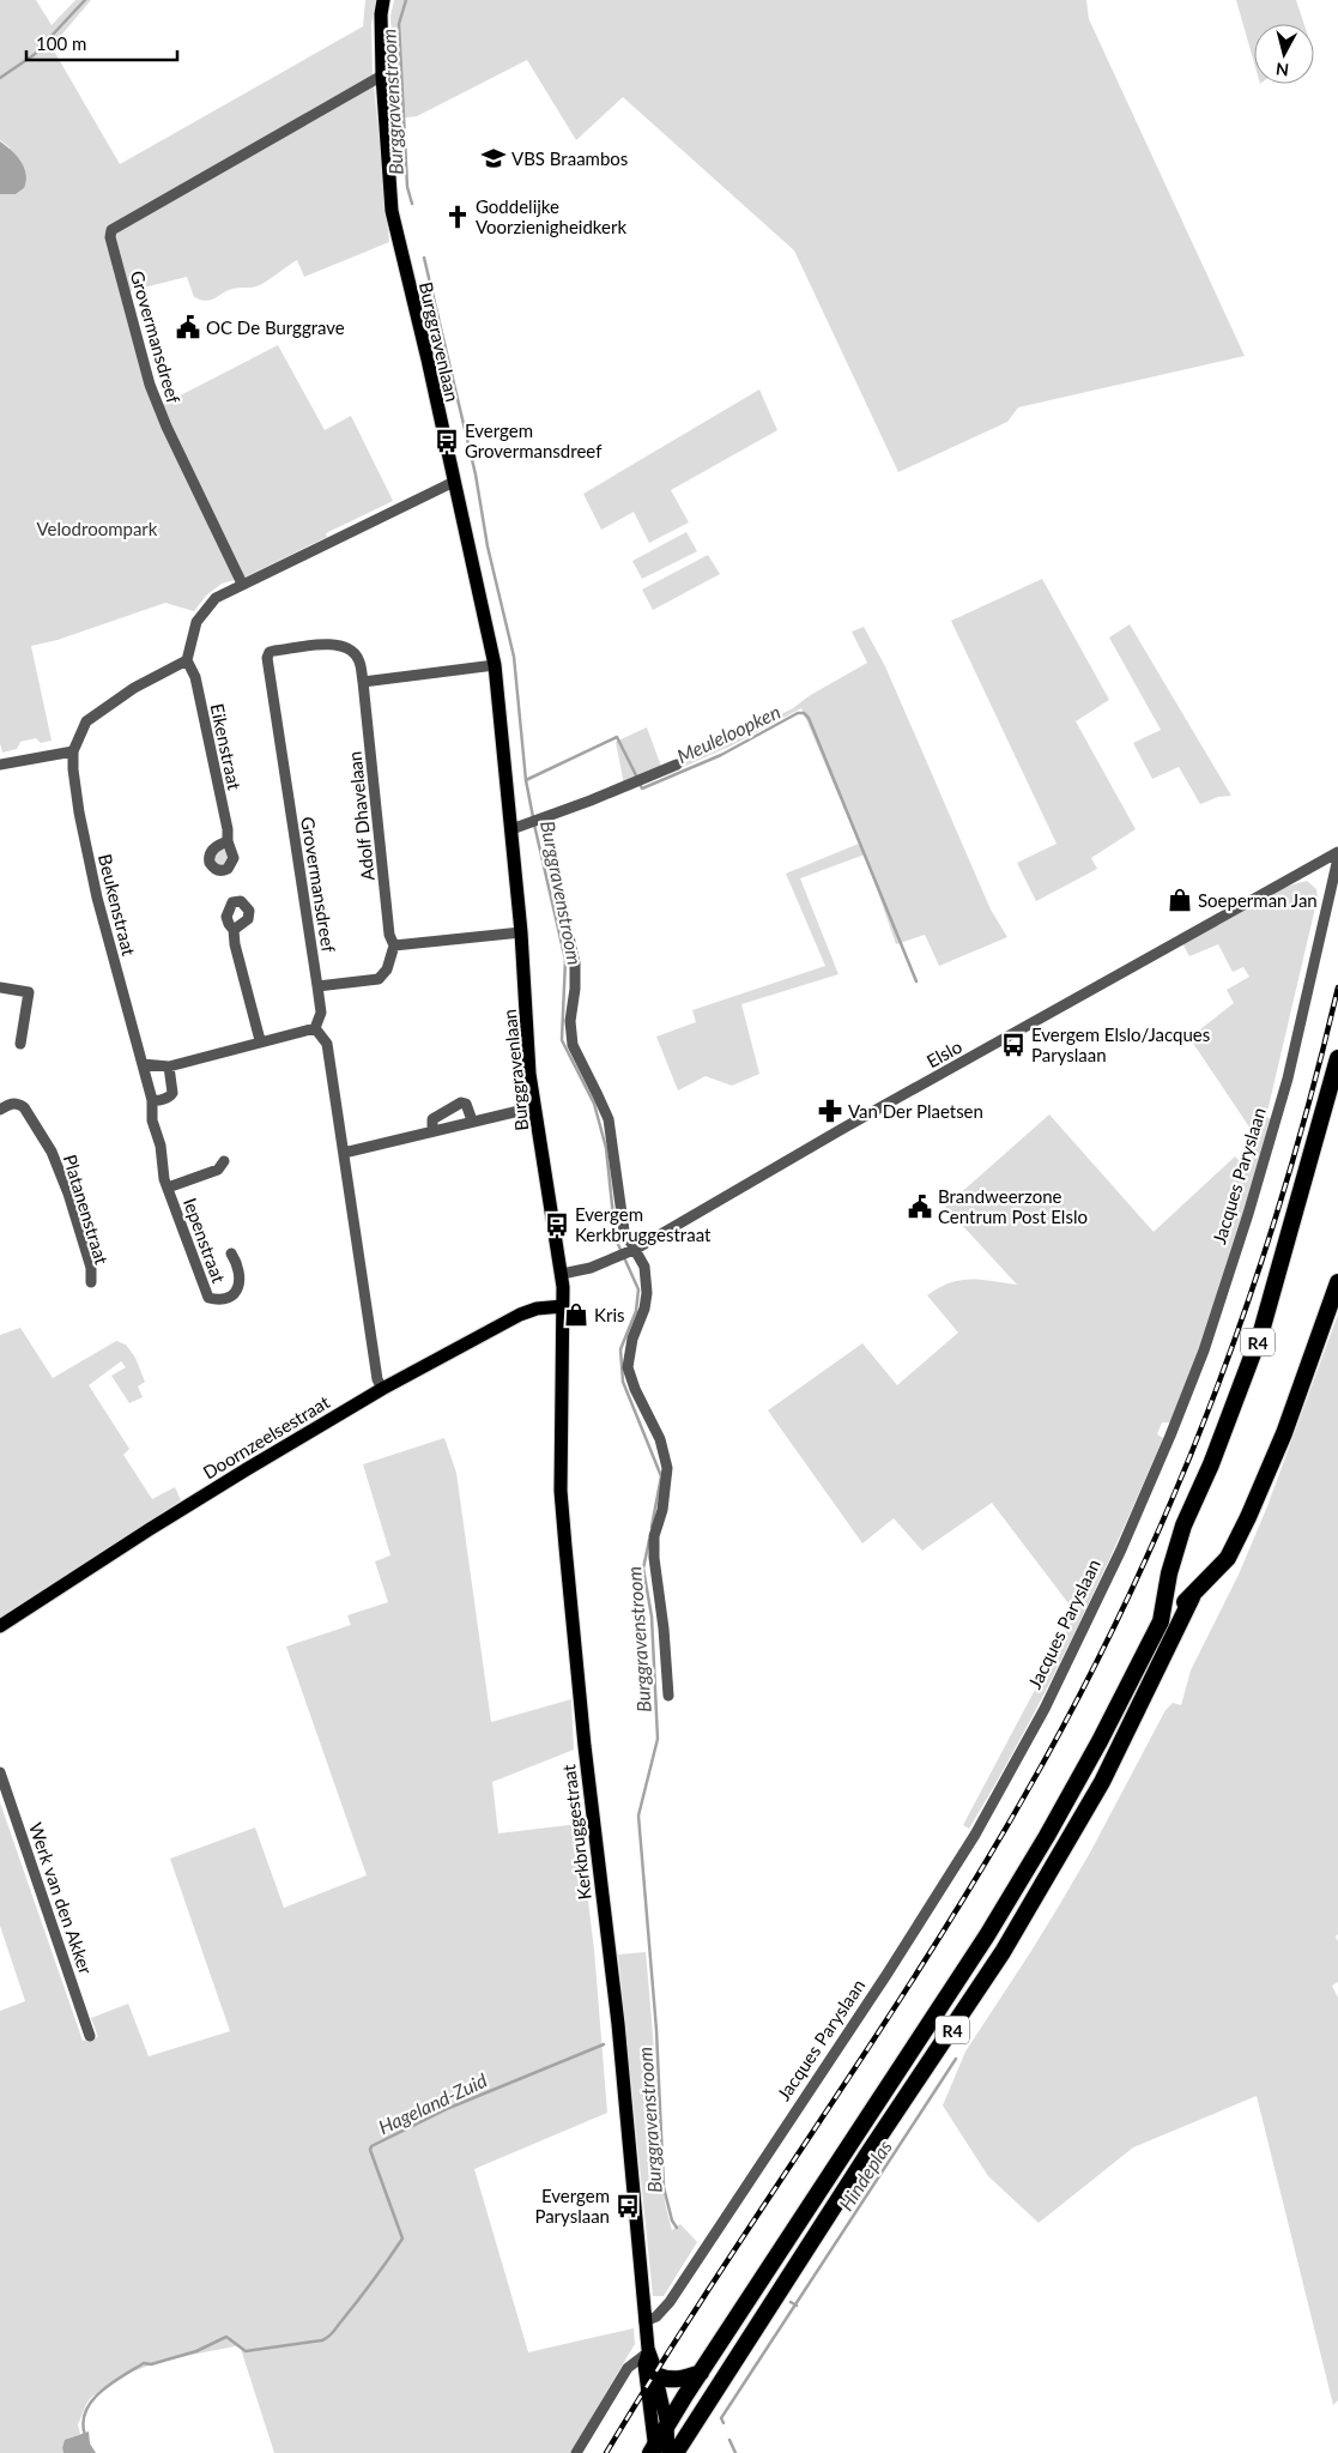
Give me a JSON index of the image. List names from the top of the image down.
{
  "streets": {
    "highway": ["R4"],
    "main road": ["Burggravenlaan", "Doornzeelsestraat", "Kerkbruggestraat"],
    "street": [
      "Grovermansdreef",
      "Eikenstraat",
      "Adolf Dhavelaan",
      "Beukenstraat",
      "Elslo",
      "Jacques Paryslaan",
      "Platanenstraat",
      "Iepenstraat",
      "Werk van den Akker"
    ]
  },
  "crossings": [
    ["Grovermansdreef", "Burggravenlaan"],
    ["Grovermansdreef", "Adolf Dhavelaan"],
    ["Burggravenlaan", "Elslo"],
    ["Burggravenlaan", "Doornzeelsestraat"],
    ["Burggravenlaan", "Kerkbruggestraat"],
    ["Eikenstraat", "Beukenstraat"],
    ["Beukenstraat", "Iepenstraat"],
    ["Jacques Paryslaan", "Kerkbruggestraat"],
    ["R4", "Kerkbruggestraat"],
    ["Doornzeelsestraat", "Kerkbruggestraat"]
  ],
  "water": [
    "Burggravenstroom",
    "Meuleloopken",
    "Hageland-Zuid",
    "Hindeplas"
  ],
  "parks": ["Velodroompark"],
  "places": {
    "school or university": ["VBS Braambos"],
    "church": ["Goddelijke Voorzienigheidkerk"],
    "public building": ["OC De Burggrave", "Brandweerzone Centrum Post Elslo"],
    "bus stop": [
      "Evergem Grovermansdreef",
      "Evergem Elslo/Jacques Paryslaan",
      "Evergem Kerkbruggestraat",
      "Evergem Paryslaan"
    ],
    "shop": ["Soeperman Jan", "Kris"],
    "pharmacy": ["Van Der Plaetsen"]
  },
  "scale_bar": "100 m",
  "north": "bottom"
}
